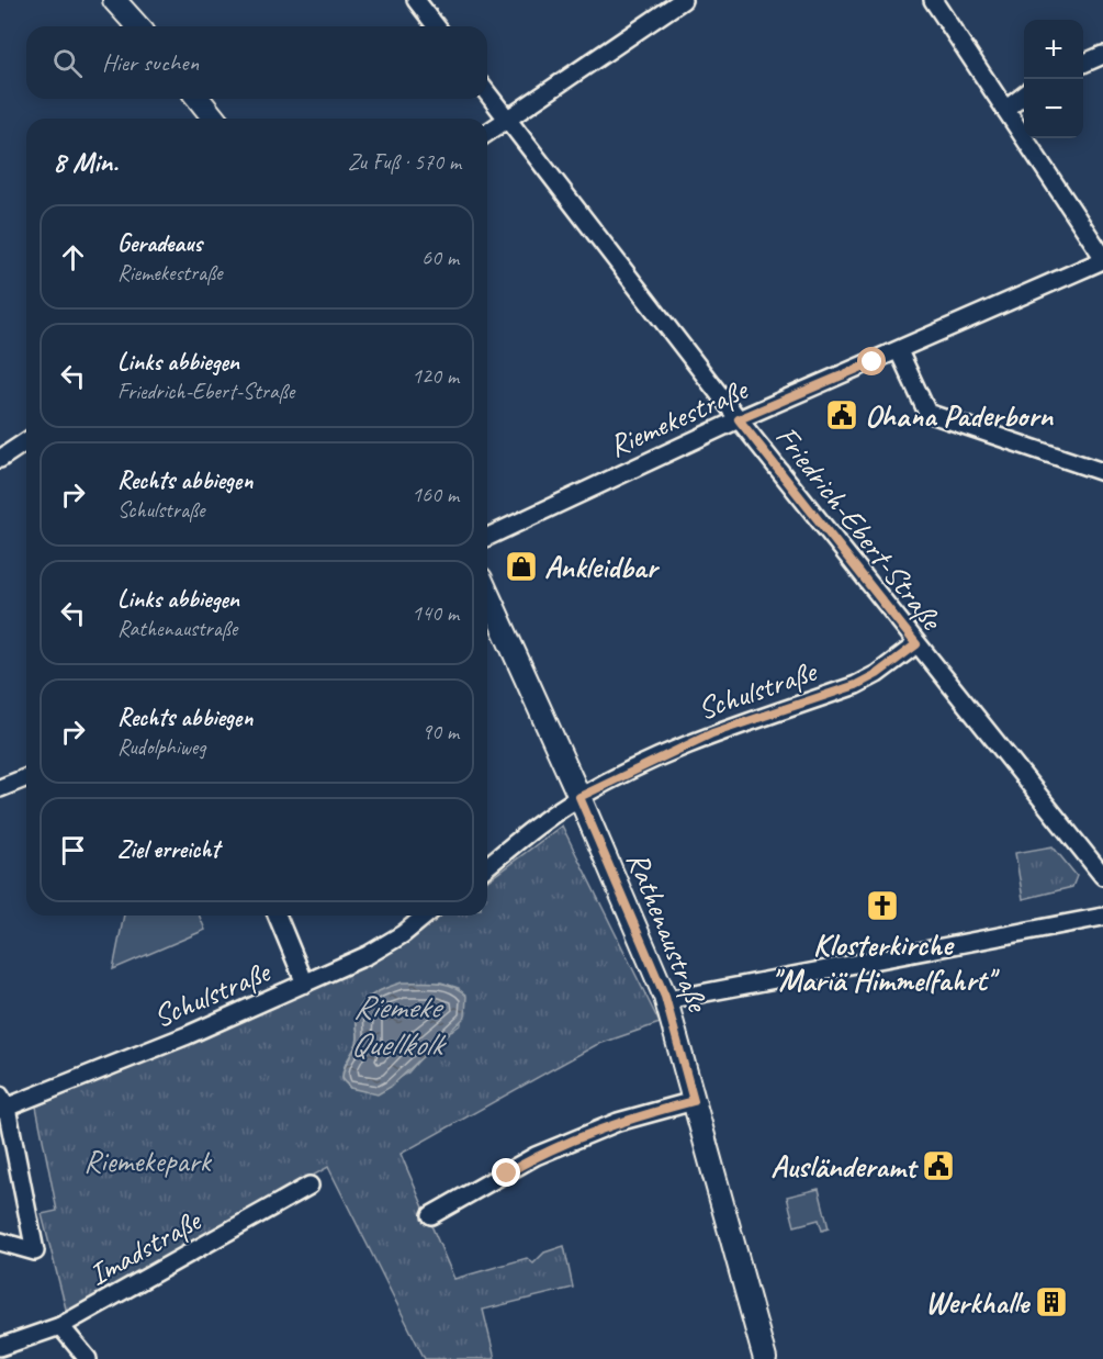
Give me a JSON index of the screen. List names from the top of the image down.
{
  "streets": {
    "street": [
      "Riemekestraße",
      "Friedrich-Ebert-Straße",
      "Schulstraße",
      "Rathenaustraße",
      "Imadstraße"
    ]
  },
  "crossings": [
    ["Riemekestraße", "Friedrich-Ebert-Straße"],
    ["Friedrich-Ebert-Straße", "Schulstraße"],
    ["Schulstraße", "Rathenaustraße"]
  ],
  "water": ["Riemeke Quellkolk"],
  "parks": ["Riemekepark"],
  "places": {
    "public building": ["Ohana Paderborn", "Ausländeramt"],
    "shop": ["Ankleidbar"],
    "church": ["Klosterkirche \"Mariä Himmelfahrt\""],
    "building": ["Werkhalle"]
  },
  "page": {
    "map_buttons": ["+", "−"],
    "search": "Hier suchen",
    "heading": ["8 Min.", "Zu Fuß · 570 m"],
    "list": [
      ["Geradeaus", "Riemekestraße", "60 m"],
      ["Links abbiegen", "Friedrich-Ebert-Straße", "120 m"],
      ["Rechts abbiegen", "Schulstraße", "160 m"],
      ["Links abbiegen", "Rathenaustraße", "140 m"],
      ["Rechts abbiegen", "Rudolphiweg", "90 m"],
      "Ziel erreicht"
    ]
  }
}
